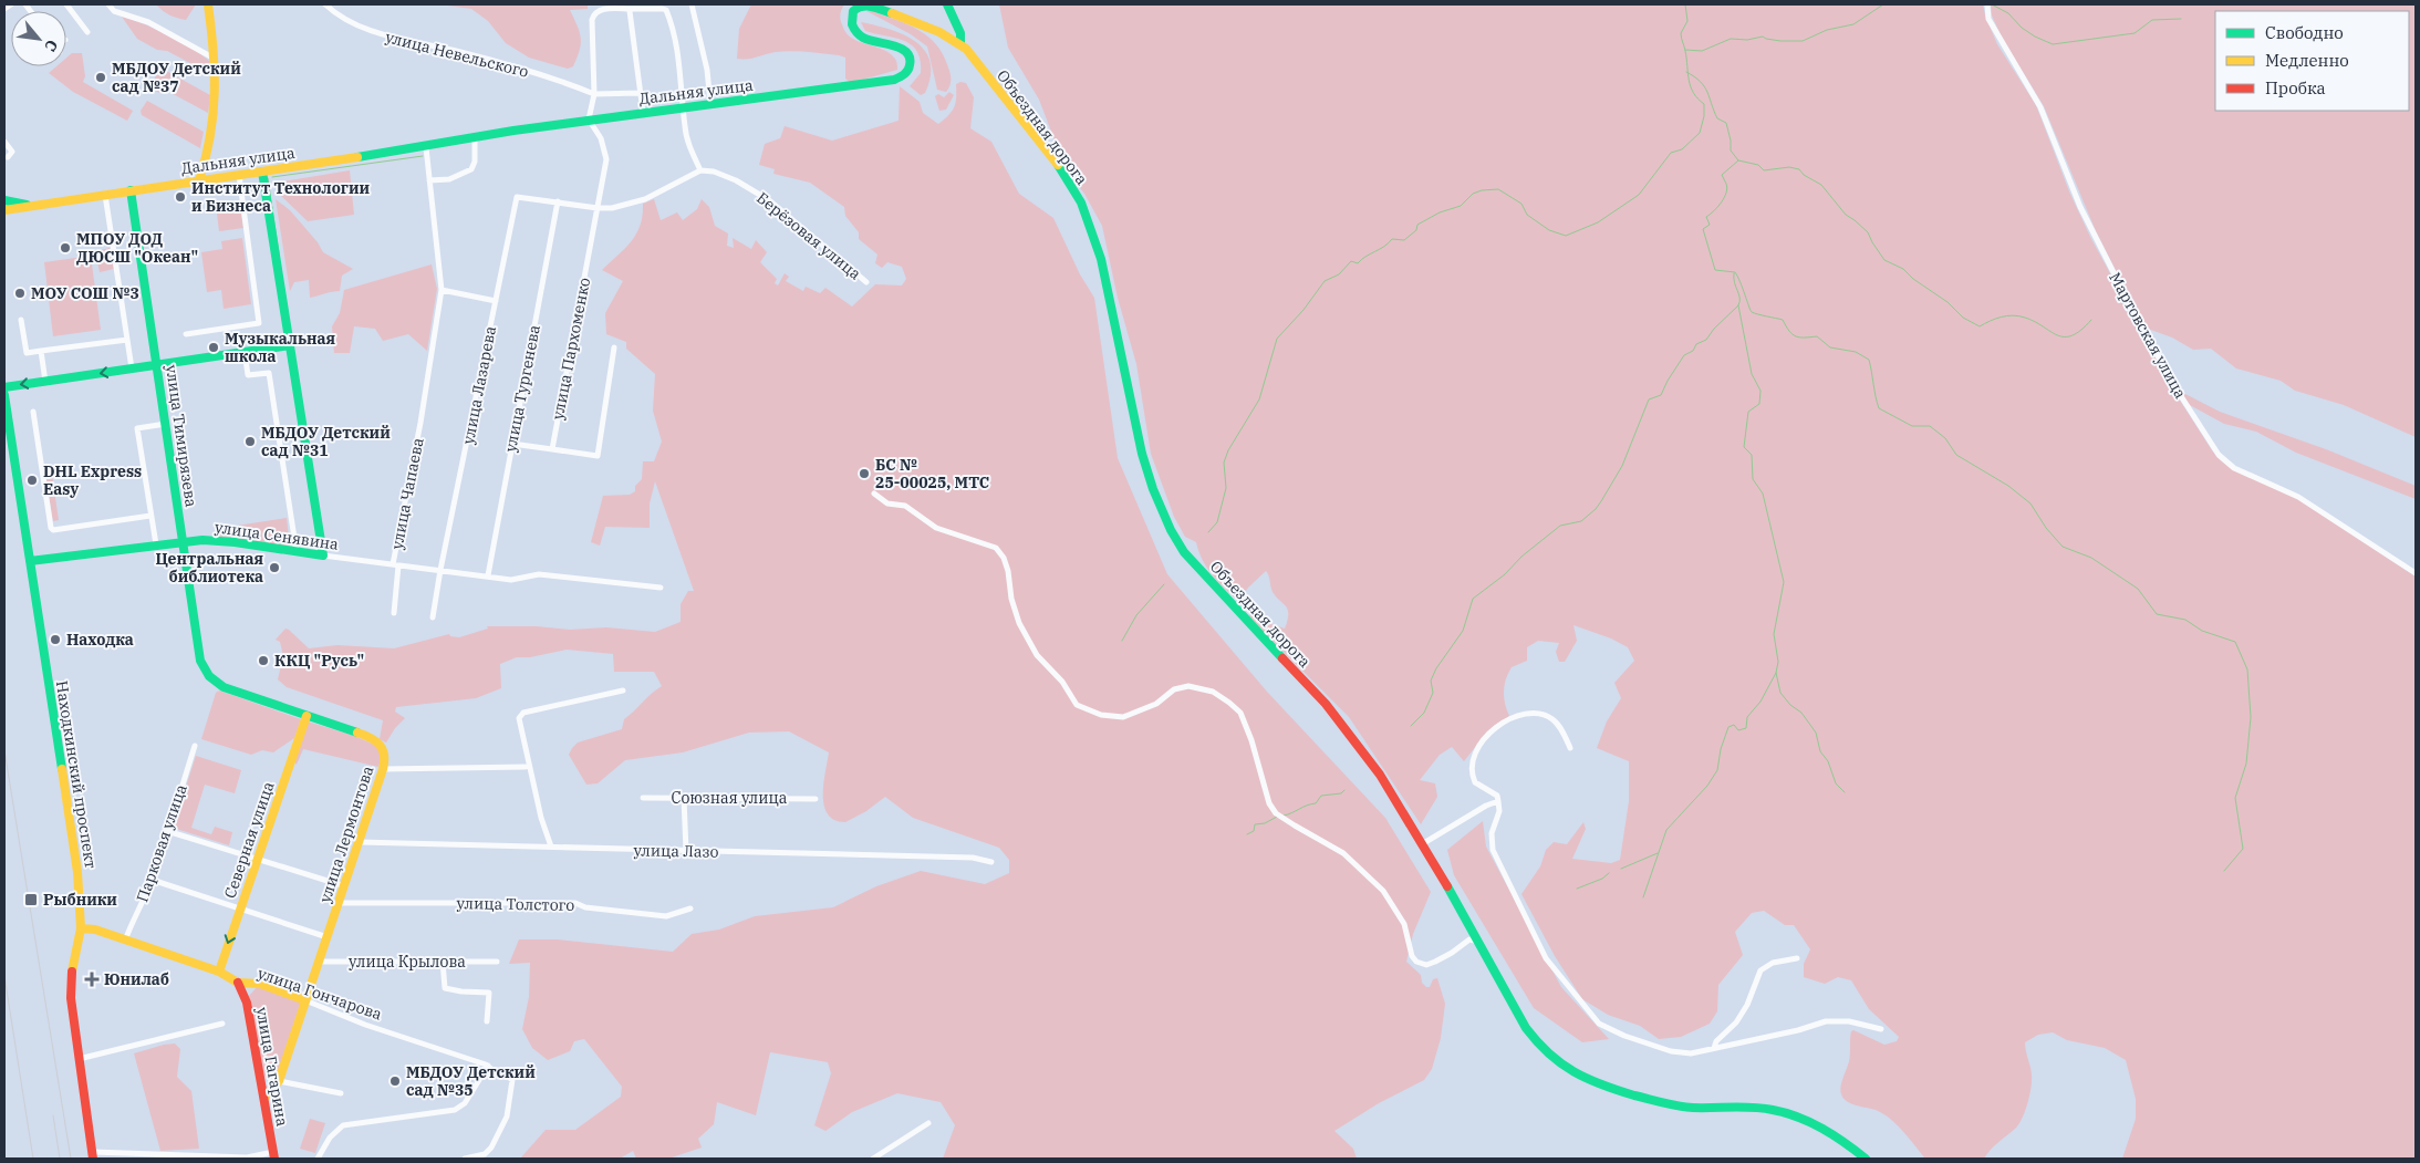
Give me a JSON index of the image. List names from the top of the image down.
{
  "streets": {
    "main road": [
      "Дальняя улица",
      "Объездная дорога",
      "улица Тимирязева",
      "улица Сенявина",
      "Находкинский проспект",
      "улица Лермонтова",
      "Северная улица",
      "улица Гончарова",
      "улица Гагарина"
    ],
    "street": [
      "улица Невельского",
      "Берёзовая улица",
      "Мартовская улица",
      "улица Пархоменко",
      "улица Лазарева",
      "улица Тургенева",
      "улица Чапаева",
      "Союзная улица",
      "Парковая улица",
      "улица Лазо",
      "улица Толстого",
      "улица Крылова"
    ]
  },
  "crossings": [
    ["Дальняя улица", "Объездная дорога"],
    ["Дальняя улица", "улица Пархоменко"],
    ["Дальняя улица", "улица Тимирязева"],
    ["улица Лазарева", "улица Тургенева"],
    ["улица Лазарева", "улица Сенявина"],
    ["улица Тургенева", "улица Сенявина"],
    ["улица Тимирязева", "улица Сенявина"],
    ["улица Тимирязева", "улица Лермонтова"],
    ["улица Чапаева", "улица Сенявина"],
    ["улица Сенявина", "Находкинский проспект"],
    ["Находкинский проспект", "улица Гончарова"],
    ["улица Лермонтова", "Северная улица"],
    ["улица Лермонтова", "улица Лазо"],
    ["улица Лермонтова", "улица Толстого"],
    ["улица Лермонтова", "улица Крылова"],
    ["улица Лермонтова", "улица Гончарова"],
    ["улица Лермонтова", "улица Гагарина"],
    ["Северная улица", "улица Гончарова"],
    ["Парковая улица", "улица Гончарова"],
    ["улица Гончарова", "улица Гагарина"]
  ],
  "places": {
    "other": [
      "МБДОУ Детский сад №37",
      "Институт Технологии и Бизнеса",
      "МПОУ ДОД ДЮСШ \"Океан\"",
      "МОУ СОШ №3",
      "Музыкальная школа",
      "МБДОУ Детский сад №31",
      "БС № 25-00025, МТС",
      "DHL Express Easy",
      "Центральная библиотека",
      "Находка",
      "ККЦ \"Русь\"",
      "МБДОУ Детский сад №35"
    ],
    "transit": ["Рыбники"],
    "health": ["Юнилаб"]
  },
  "legend": ["Свободно", "Медленно", "Пробка"],
  "north": "bottom right"
}
